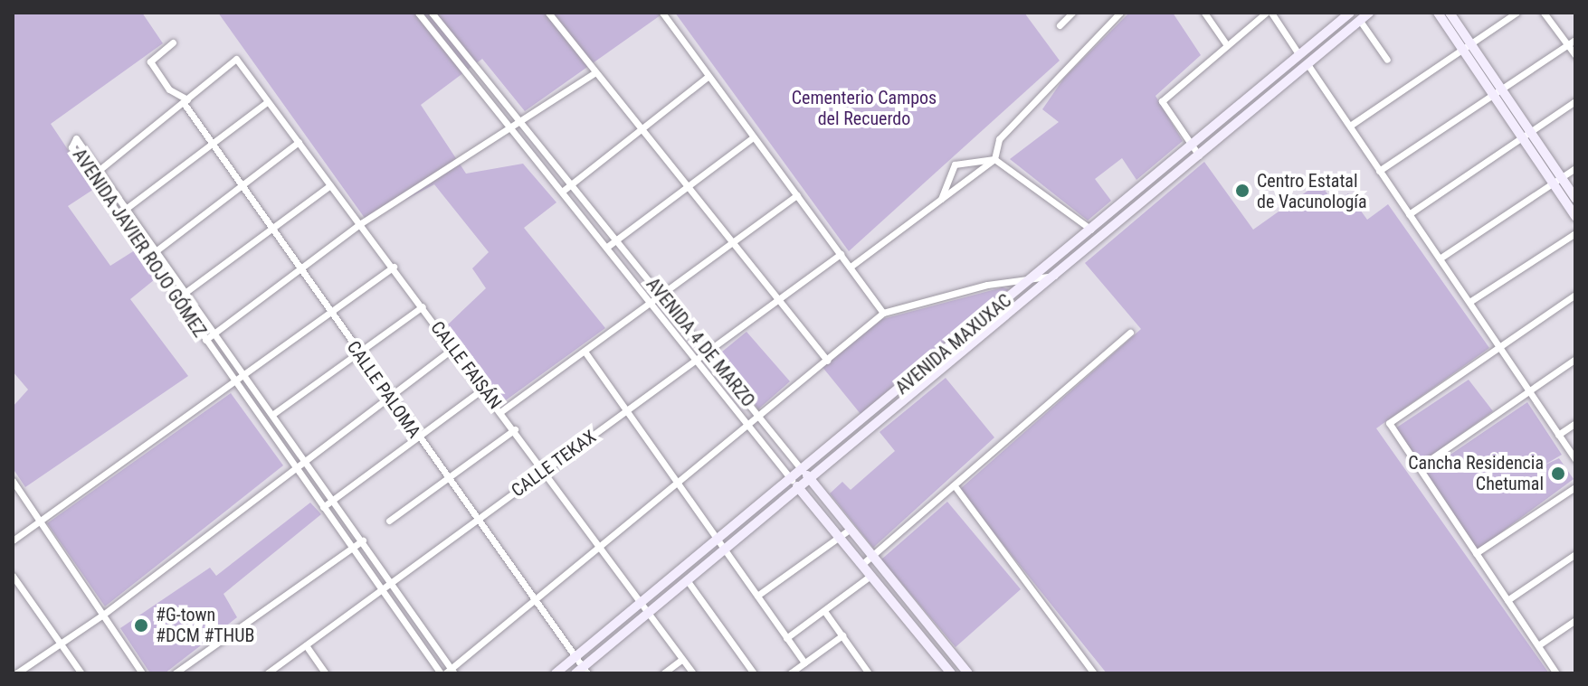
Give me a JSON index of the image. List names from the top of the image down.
{
  "streets": {
    "main road": ["AVENIDA 4 DE MARZO", "AVENIDA MAXUXAC"],
    "street": [
      "AVENIDA JAVIER ROJO GÓMEZ",
      "CALLE FAISÁN",
      "CALLE PALOMA",
      "CALLE TEKAX"
    ]
  },
  "crossings": [
    ["AVENIDA JAVIER ROJO GÓMEZ", "CALLE TEKAX"],
    ["AVENIDA 4 DE MARZO", "AVENIDA MAXUXAC"],
    ["AVENIDA 4 DE MARZO", "CALLE TEKAX"],
    ["AVENIDA MAXUXAC", "CALLE FAISÁN"],
    ["AVENIDA MAXUXAC", "CALLE PALOMA"],
    ["CALLE FAISÁN", "CALLE PALOMA"],
    ["CALLE FAISÁN", "CALLE TEKAX"],
    ["CALLE PALOMA", "CALLE TEKAX"]
  ],
  "parks": ["Cementerio Campos del Recuerdo"],
  "places": ["Centro Estatal de Vacunología", "Cancha Residencia Chetumal", "#G-town #DCM #THUB"]
}
